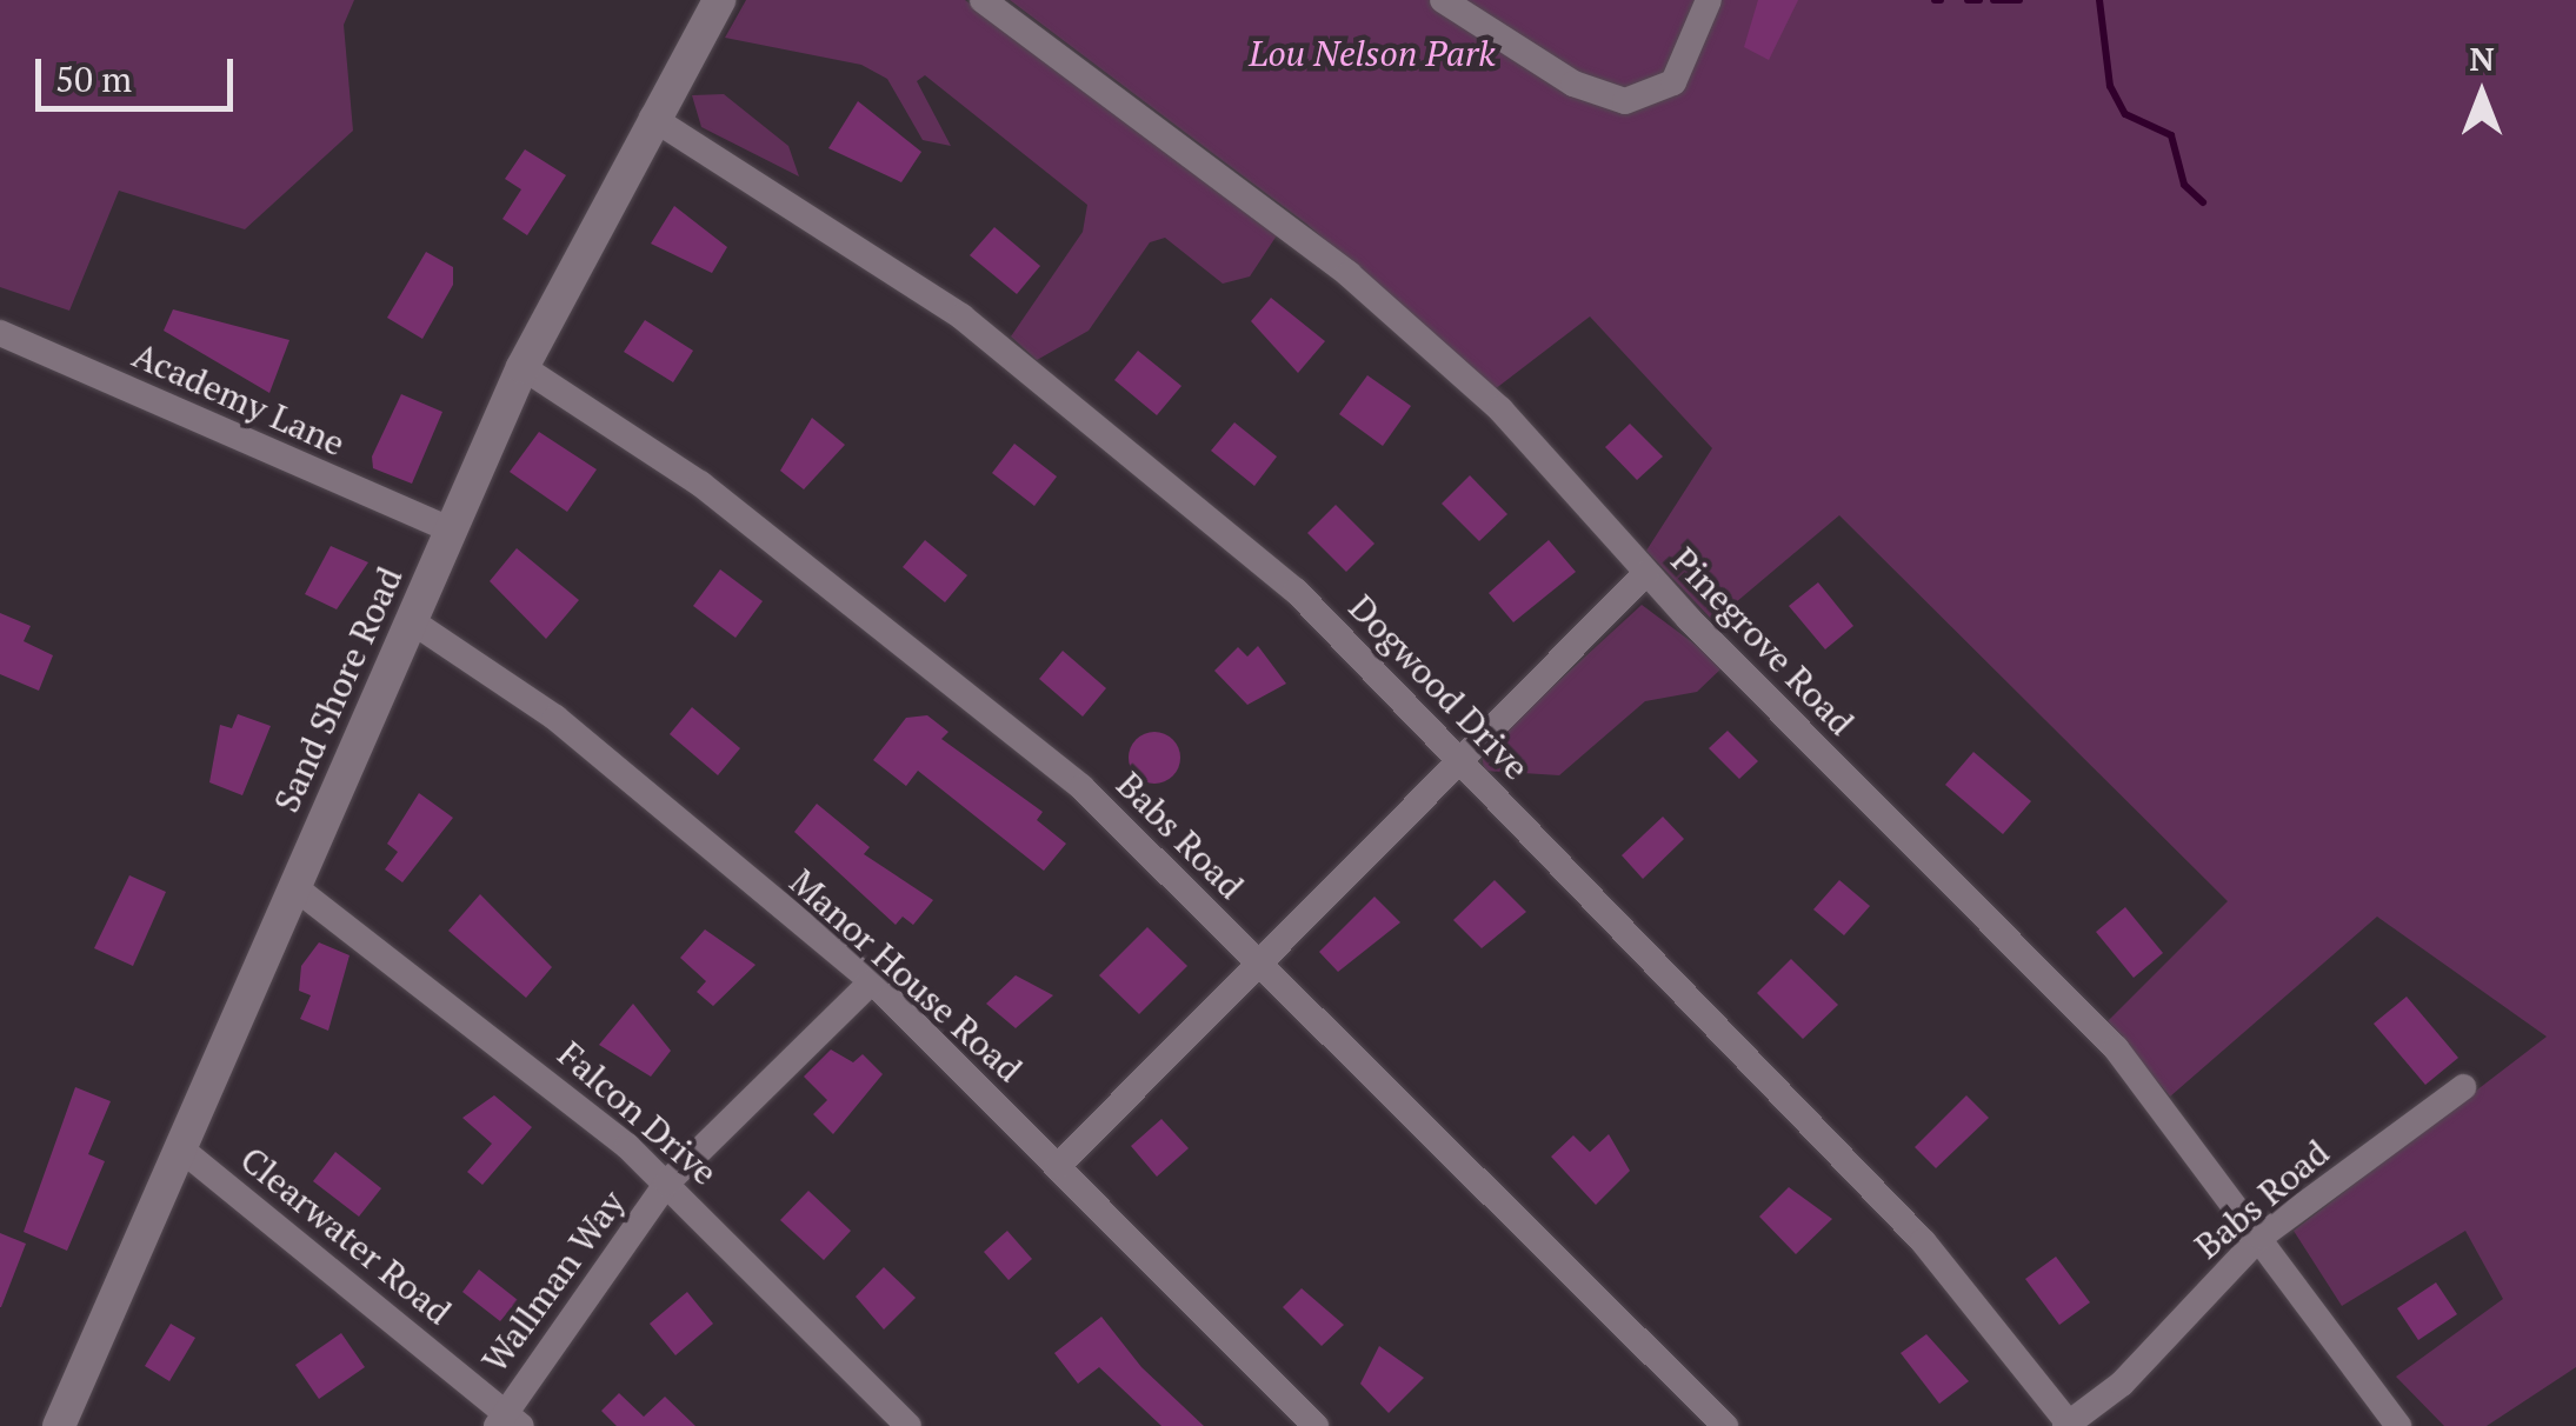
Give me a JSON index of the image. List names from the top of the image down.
{
  "streets": {
    "street": [
      "Academy Lane",
      "Pinegrove Road",
      "Dogwood Drive",
      "Sand Shore Road",
      "Babs Road",
      "Manor House Road",
      "Falcon Drive",
      "Clearwater Road",
      "Wallman Way"
    ]
  },
  "crossings": [
    ["Academy Lane", "Sand Shore Road"],
    ["Pinegrove Road", "Babs Road"],
    ["Dogwood Drive", "Sand Shore Road"],
    ["Dogwood Drive", "Babs Road"],
    ["Sand Shore Road", "Babs Road"],
    ["Sand Shore Road", "Manor House Road"],
    ["Sand Shore Road", "Falcon Drive"],
    ["Sand Shore Road", "Clearwater Road"],
    ["Manor House Road", "Wallman Way"],
    ["Falcon Drive", "Wallman Way"],
    ["Clearwater Road", "Wallman Way"]
  ],
  "parks": ["Lou Nelson Park"],
  "scale_bar": "50 m",
  "north": "top"
}
